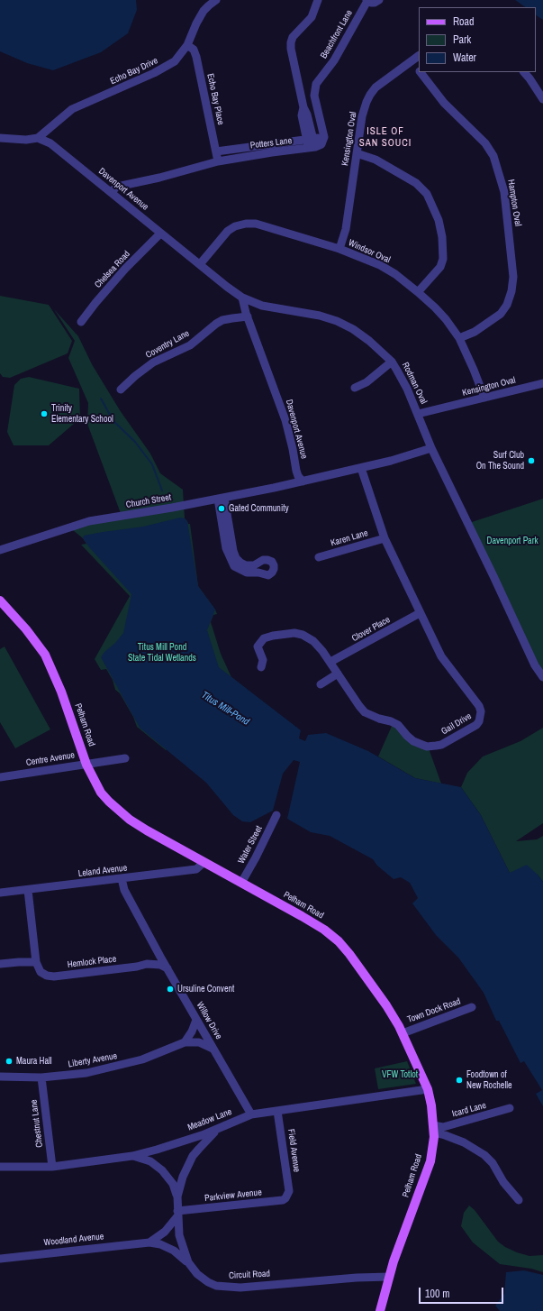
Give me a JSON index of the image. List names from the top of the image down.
{
  "streets": {
    "main road": ["Pelham Road"],
    "street": [
      "Beachfront Lane",
      "Echo Bay Drive",
      "Echo Bay Place",
      "Kensington Oval",
      "Potters Lane",
      "Davenport Avenue",
      "Hampton Oval",
      "Windsor Oval",
      "Chelsea Road",
      "Coventry Lane",
      "Rodman Oval",
      "Church Street",
      "Karen Lane",
      "Clover Place",
      "Gail Drive",
      "Centre Avenue",
      "Water Street",
      "Leland Avenue",
      "Hemlock Place",
      "Town Dock Road",
      "Willow Drive",
      "Liberty Avenue",
      "Icard Lane",
      "Meadow Lane",
      "Chestnut Lane",
      "Field Avenue",
      "Parkview Avenue",
      "Woodland Avenue",
      "Circuit Road"
    ]
  },
  "crossings": [
    ["Beachfront Lane", "Potters Lane"],
    ["Echo Bay Drive", "Echo Bay Place"],
    ["Echo Bay Drive", "Davenport Avenue"],
    ["Echo Bay Place", "Potters Lane"],
    ["Kensington Oval", "Hampton Oval"],
    ["Kensington Oval", "Windsor Oval"],
    ["Kensington Oval", "Rodman Oval"],
    ["Potters Lane", "Davenport Avenue"],
    ["Davenport Avenue", "Windsor Oval"],
    ["Davenport Avenue", "Chelsea Road"],
    ["Davenport Avenue", "Coventry Lane"],
    ["Davenport Avenue", "Rodman Oval"],
    ["Davenport Avenue", "Church Street"],
    ["Hampton Oval", "Windsor Oval"],
    ["Karen Lane", "Gail Drive"],
    ["Clover Place", "Gail Drive"],
    ["Pelham Road", "Centre Avenue"],
    ["Pelham Road", "Water Street"],
    ["Pelham Road", "Leland Avenue"],
    ["Pelham Road", "Town Dock Road"],
    ["Pelham Road", "Icard Lane"],
    ["Pelham Road", "Meadow Lane"],
    ["Pelham Road", "Circuit Road"],
    ["Leland Avenue", "Willow Drive"],
    ["Hemlock Place", "Willow Drive"],
    ["Willow Drive", "Liberty Avenue"],
    ["Willow Drive", "Meadow Lane"],
    ["Liberty Avenue", "Chestnut Lane"],
    ["Meadow Lane", "Chestnut Lane"],
    ["Meadow Lane", "Field Avenue"],
    ["Meadow Lane", "Circuit Road"],
    ["Field Avenue", "Parkview Avenue"],
    ["Parkview Avenue", "Woodland Avenue"],
    ["Parkview Avenue", "Circuit Road"],
    ["Woodland Avenue", "Circuit Road"]
  ],
  "districts": ["ISLE OF SAN SOUCI"],
  "water": ["Titus Mill-Pond"],
  "parks": ["Davenport Park", "Titus Mill Pond State Tidal Wetlands", "VFW Totlot"],
  "places": [
    "Trinity Elementary School",
    "Surf Club On The Sound",
    "Gated Community",
    "Ursuline Convent",
    "Maura Hall",
    "Foodtown of New Rochelle"
  ],
  "legend": ["Road", "Park", "Water"],
  "scale_bar": "100 m"
}
